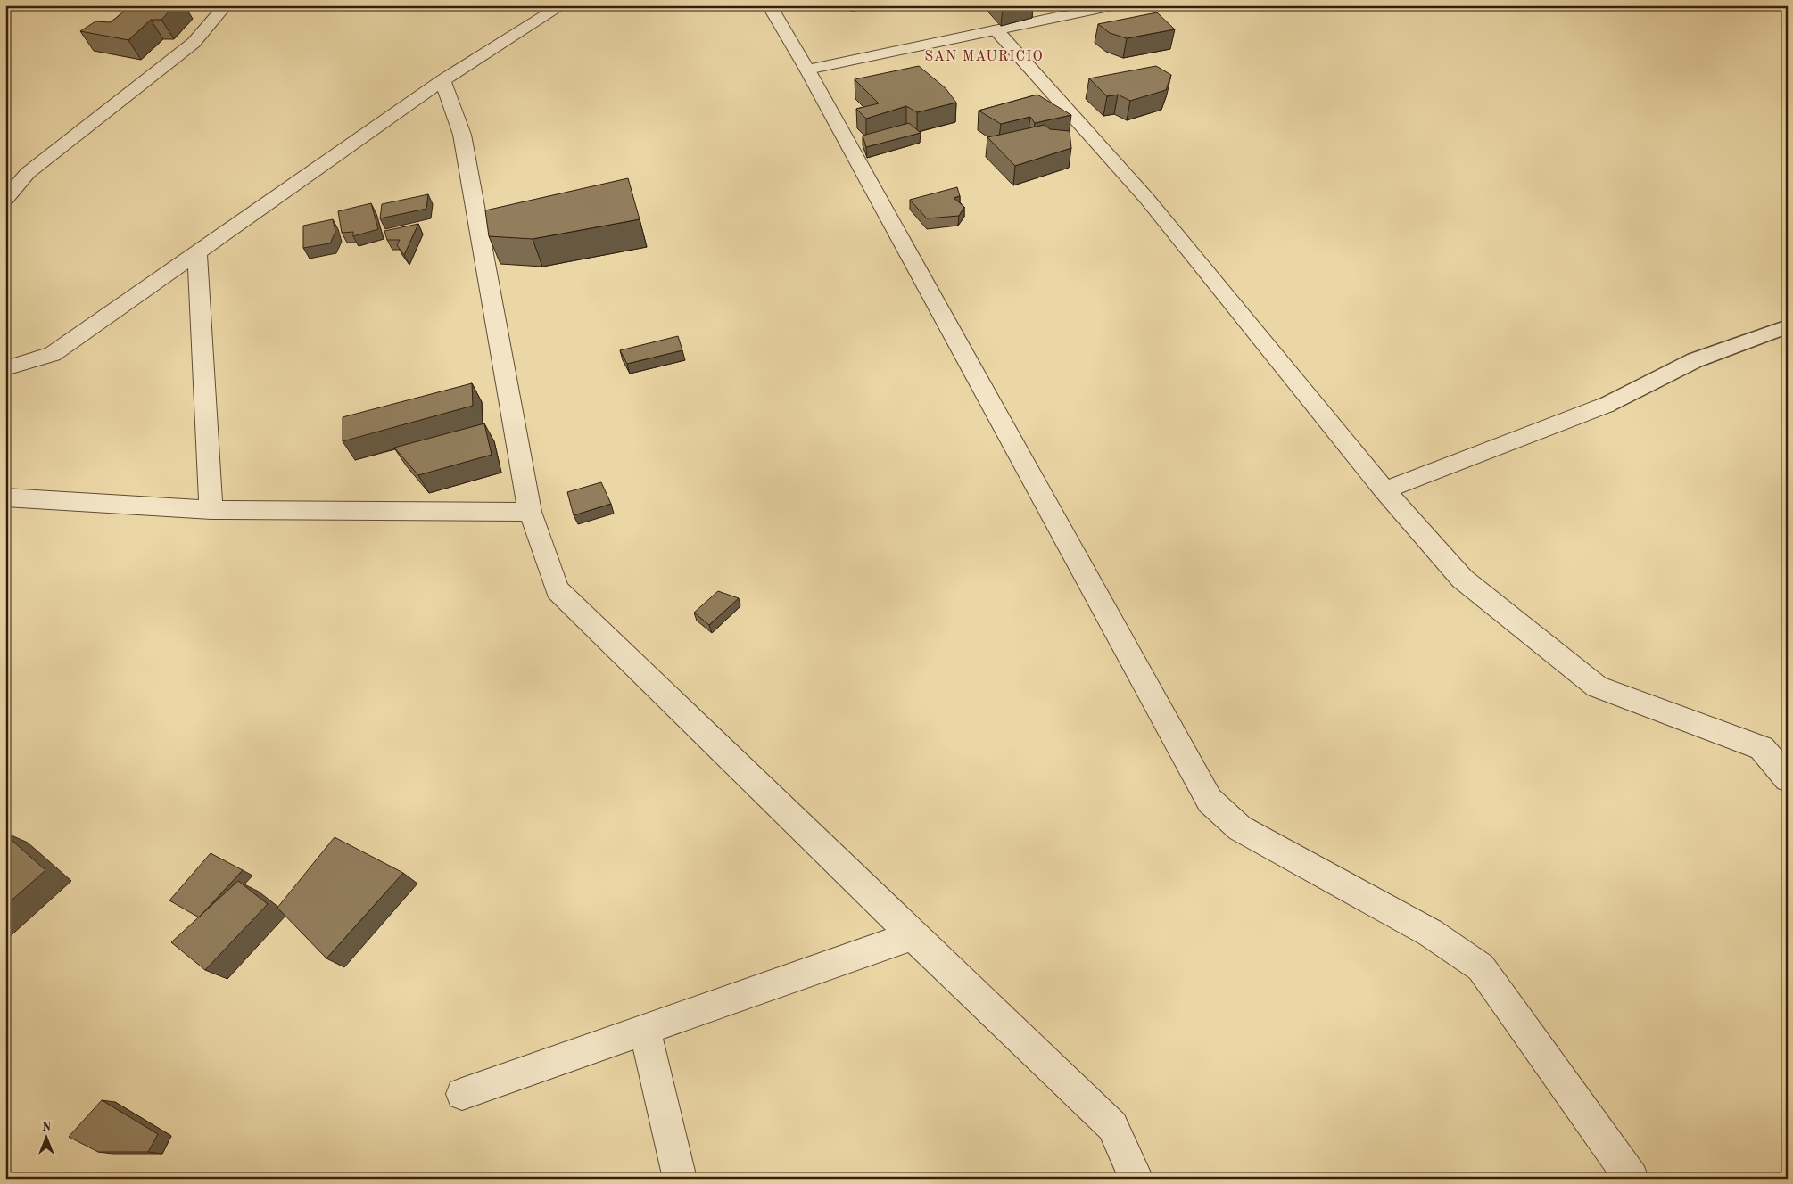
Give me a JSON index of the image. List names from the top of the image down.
{
  "districts": ["SAN MAURICIO"],
  "north": "top"
}
